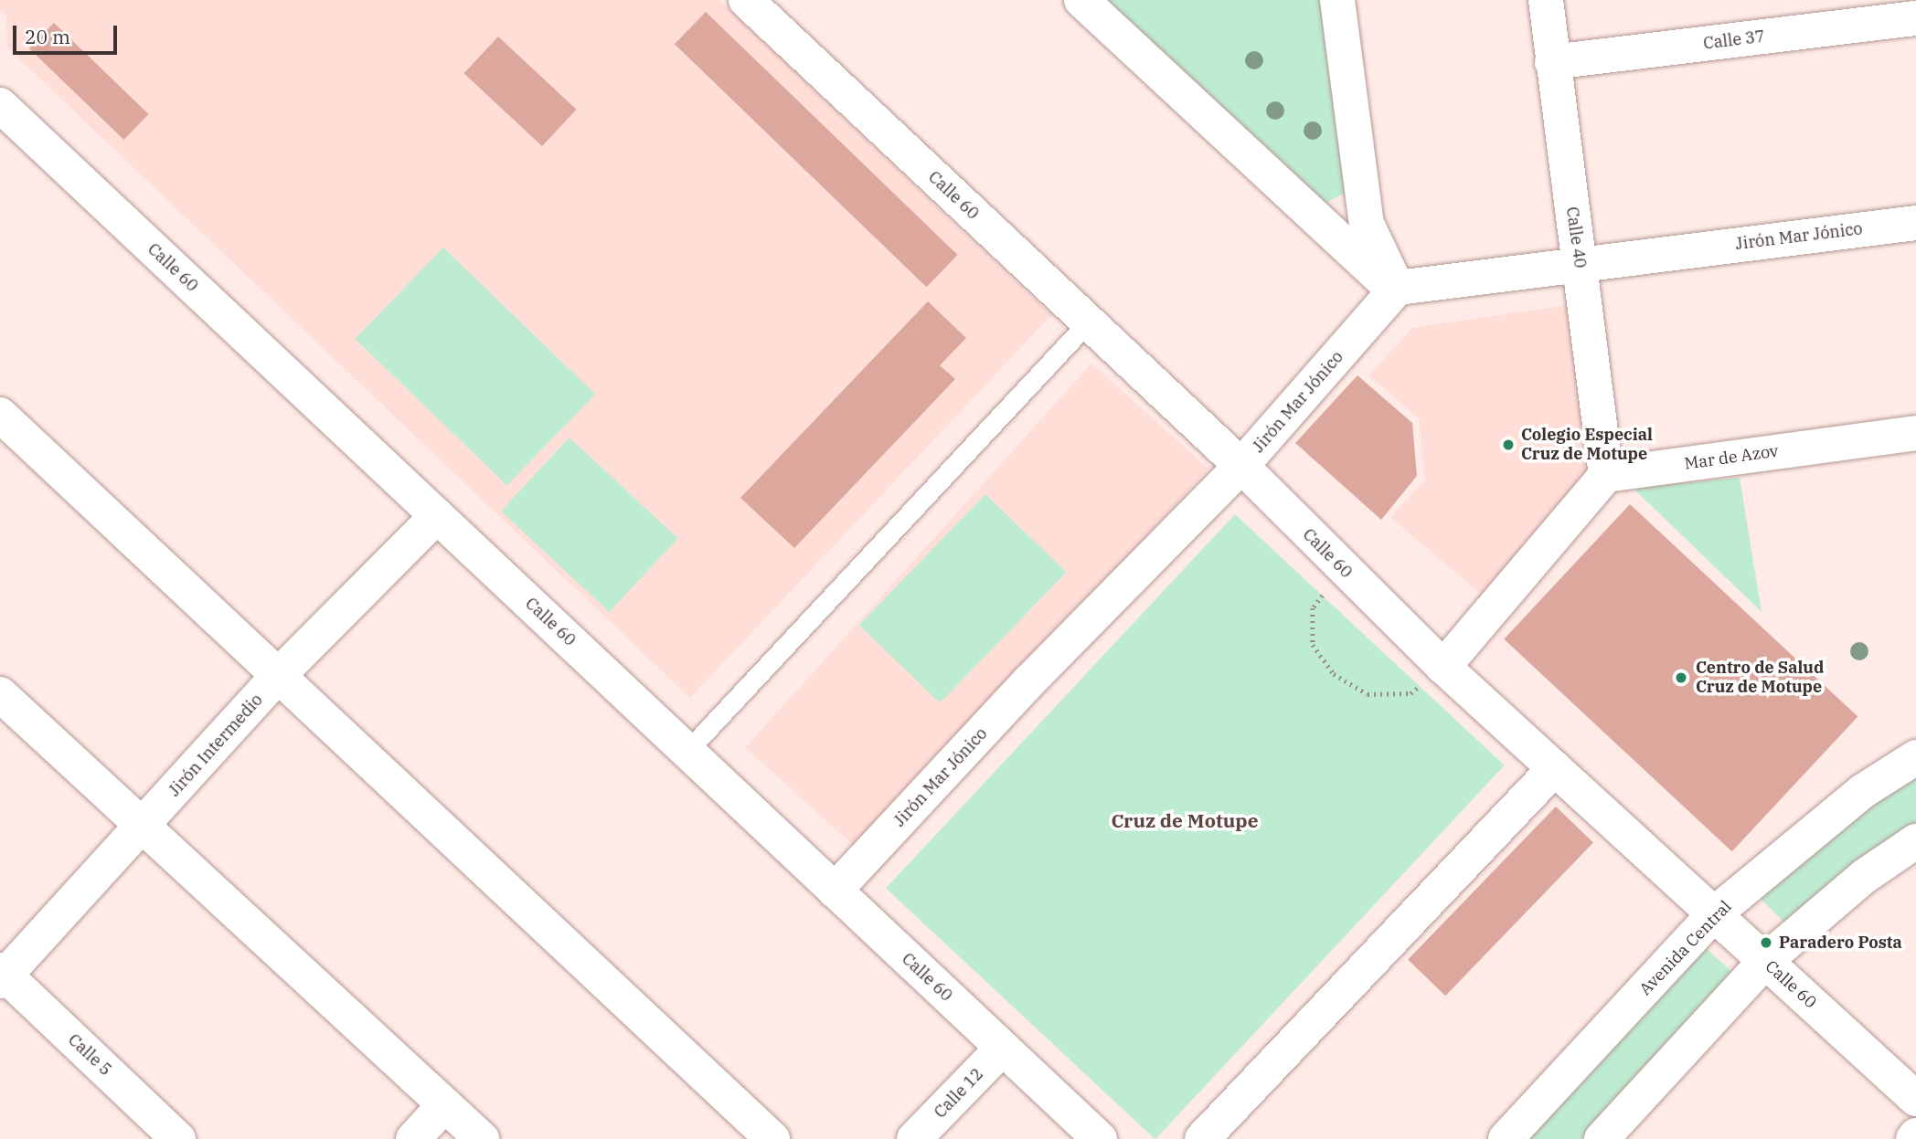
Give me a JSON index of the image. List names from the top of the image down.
{
  "streets": {
    "street": [
      "Calle 37",
      "Calle 60",
      "Jirón Mar Jónico",
      "Calle 40",
      "Mar de Azov",
      "Jirón Intermedio",
      "Avenida Central",
      "Calle 5",
      "Calle 12"
    ]
  },
  "crossings": [
    ["Calle 37", "Calle 40"],
    ["Calle 60", "Jirón Mar Jónico"],
    ["Calle 60", "Jirón Intermedio"],
    ["Calle 60", "Avenida Central"],
    ["Calle 60", "Calle 12"],
    ["Jirón Mar Jónico", "Calle 40"],
    ["Calle 40", "Mar de Azov"],
    ["Jirón Intermedio", "Calle 5"]
  ],
  "districts": ["Cruz de Motupe"],
  "places": ["Colegio Especial Cruz de Motupe", "Centro de Salud Cruz de Motupe", "Paradero Posta"],
  "scale_bar": "20 m"
}
